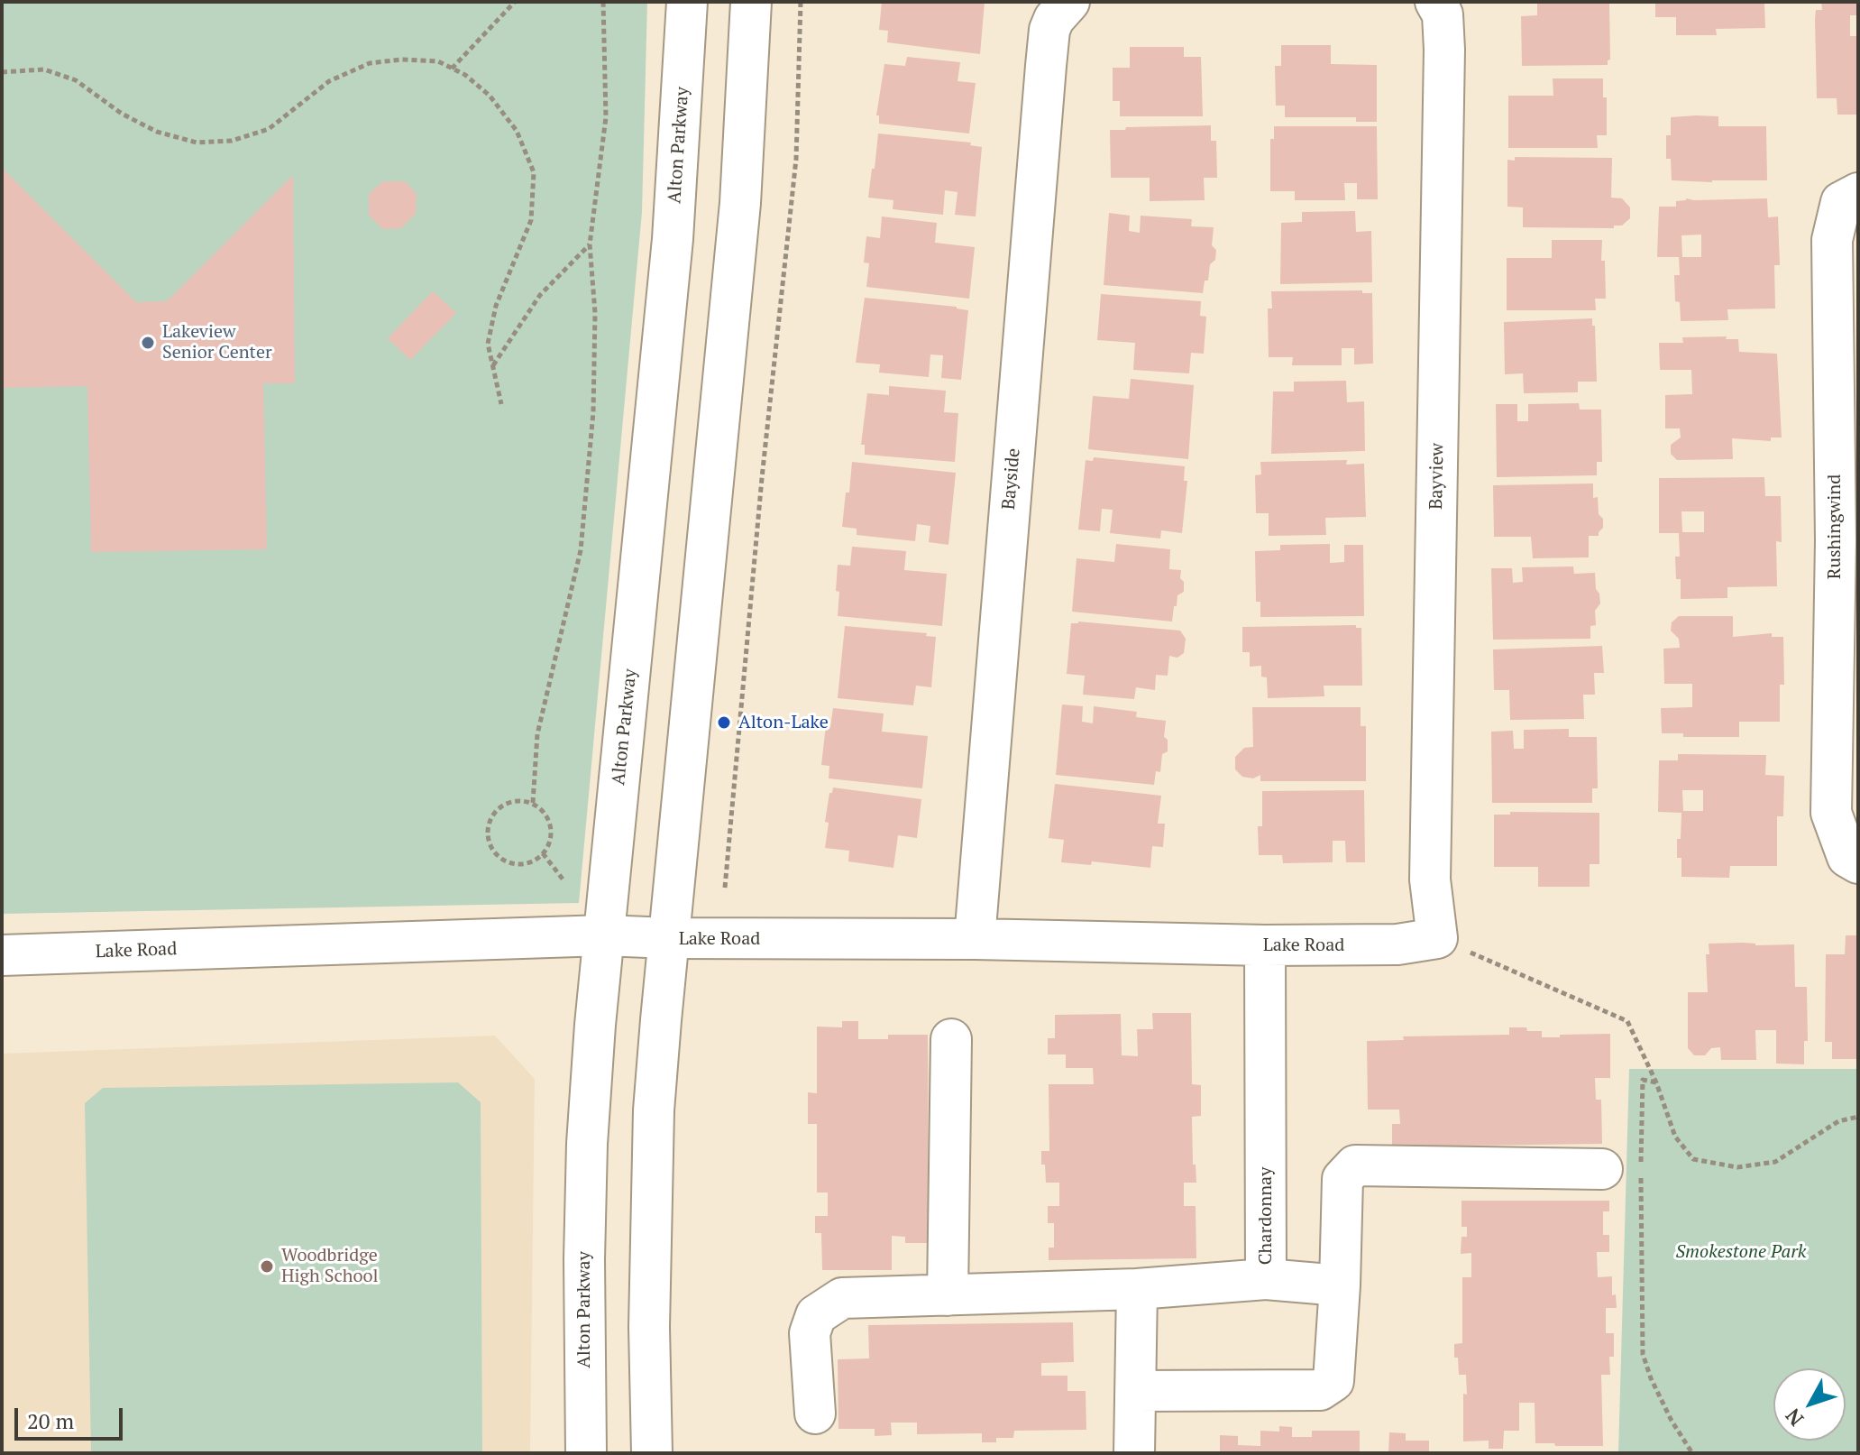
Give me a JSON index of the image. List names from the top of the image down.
{
  "streets": {
    "street": [
      "Alton Parkway",
      "Bayview",
      "Bayside",
      "Rushingwind",
      "Lake Road",
      "Chardonnay"
    ]
  },
  "crossings": [
    ["Alton Parkway", "Lake Road"],
    ["Bayview", "Lake Road"],
    ["Bayside", "Lake Road"],
    ["Lake Road", "Chardonnay"]
  ],
  "parks": ["Smokestone Park"],
  "places": ["Lakeview Senior Center", "Alton-Lake", "Woodbridge High School"],
  "scale_bar": "20 m",
  "north": "bottom left"
}
